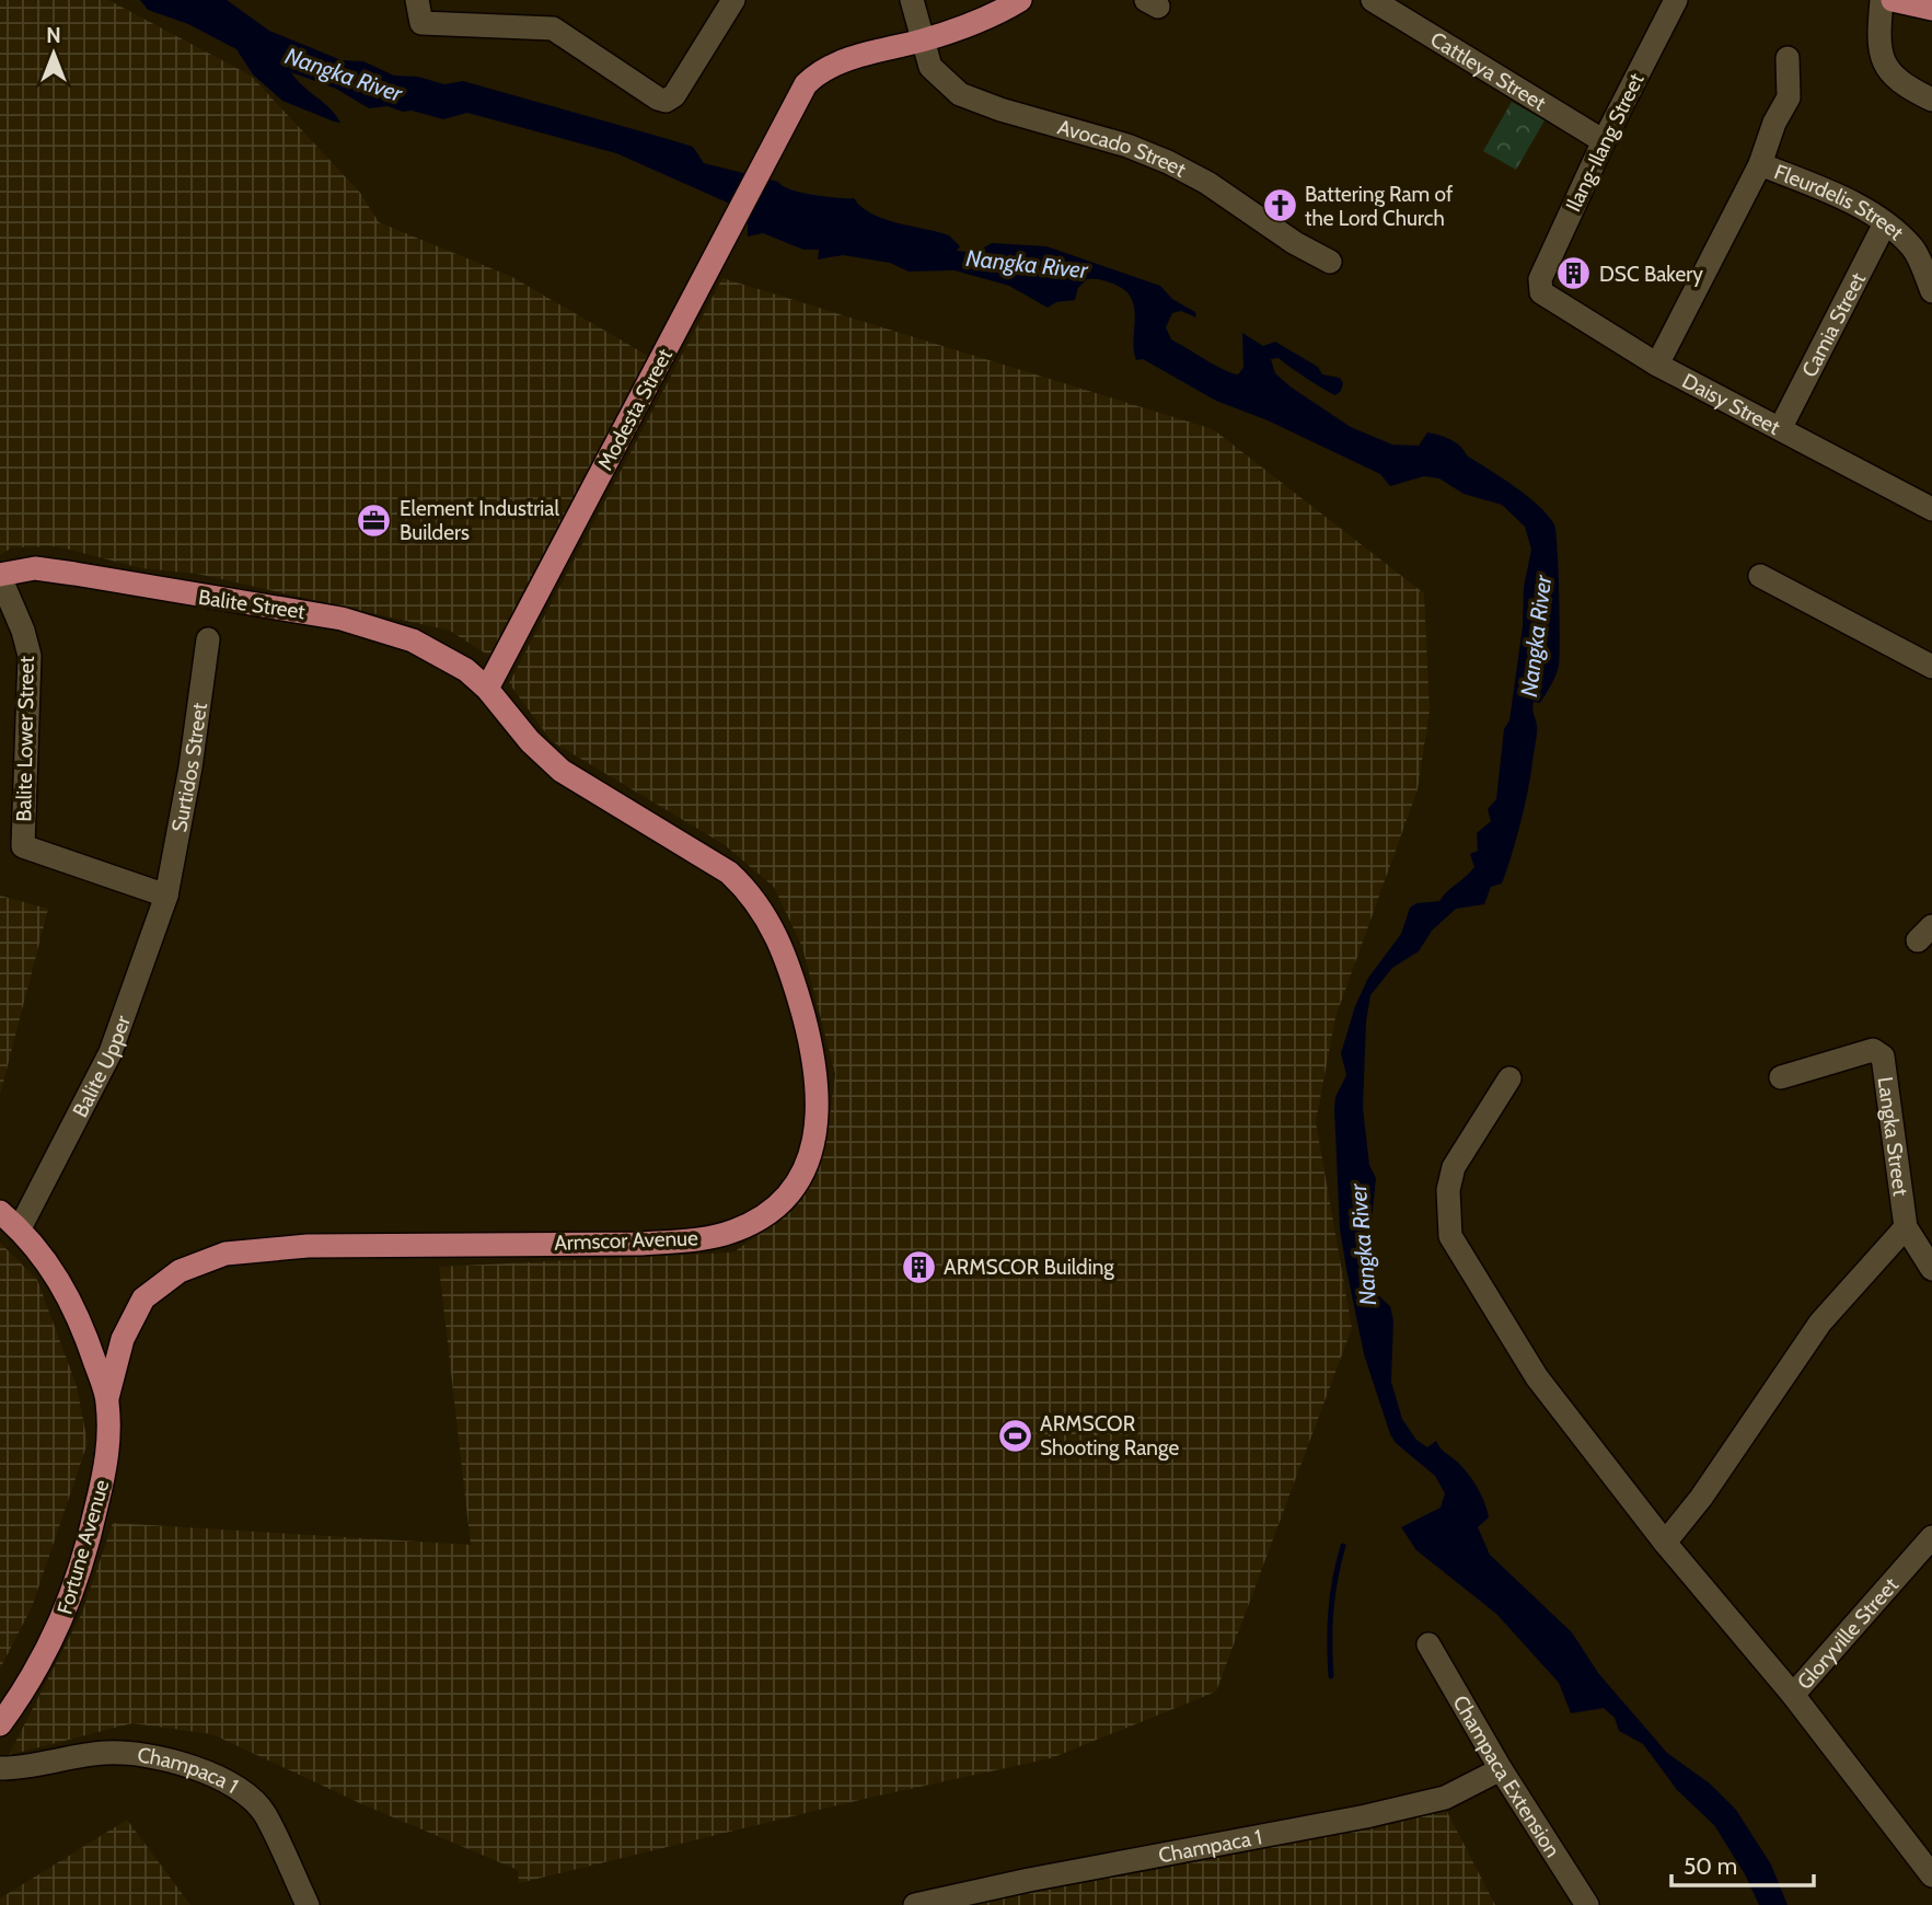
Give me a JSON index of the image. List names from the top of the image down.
{
  "streets": {
    "main road": [
      "Modesta Street",
      "Balite Street",
      "Armscor Avenue",
      "Fortune Avenue"
    ],
    "street": [
      "Cattleya Street",
      "Ilang-Ilang Street",
      "Avocado Street",
      "Fleurdelis Street",
      "Camia Street",
      "Daisy Street",
      "Balite Lower Street",
      "Surtidos Street",
      "Balite Upper",
      "Langka Street",
      "Gloryville Street",
      "Champaca 1",
      "Champaca Extension"
    ]
  },
  "crossings": [
    ["Cattleya Street", "Ilang-Ilang Street"],
    ["Ilang-Ilang Street", "Daisy Street"],
    ["Avocado Street", "Modesta Street"],
    ["Fleurdelis Street", "Camia Street"],
    ["Camia Street", "Daisy Street"],
    ["Modesta Street", "Balite Street"],
    ["Modesta Street", "Armscor Avenue"],
    ["Balite Street", "Balite Lower Street"],
    ["Balite Street", "Armscor Avenue"],
    ["Balite Lower Street", "Surtidos Street"],
    ["Balite Lower Street", "Balite Upper"],
    ["Surtidos Street", "Balite Upper"],
    ["Armscor Avenue", "Fortune Avenue"],
    ["Champaca 1", "Champaca Extension"]
  ],
  "water": ["Nangka River"],
  "places": {
    "church": ["Battering Ram of the Lord Church"],
    "building": ["DSC Bakery", "ARMSCOR Building"],
    "office": ["Element Industrial Builders"],
    "sports": ["ARMSCOR Shooting Range"]
  },
  "scale_bar": "50 m",
  "north": "top"
}
